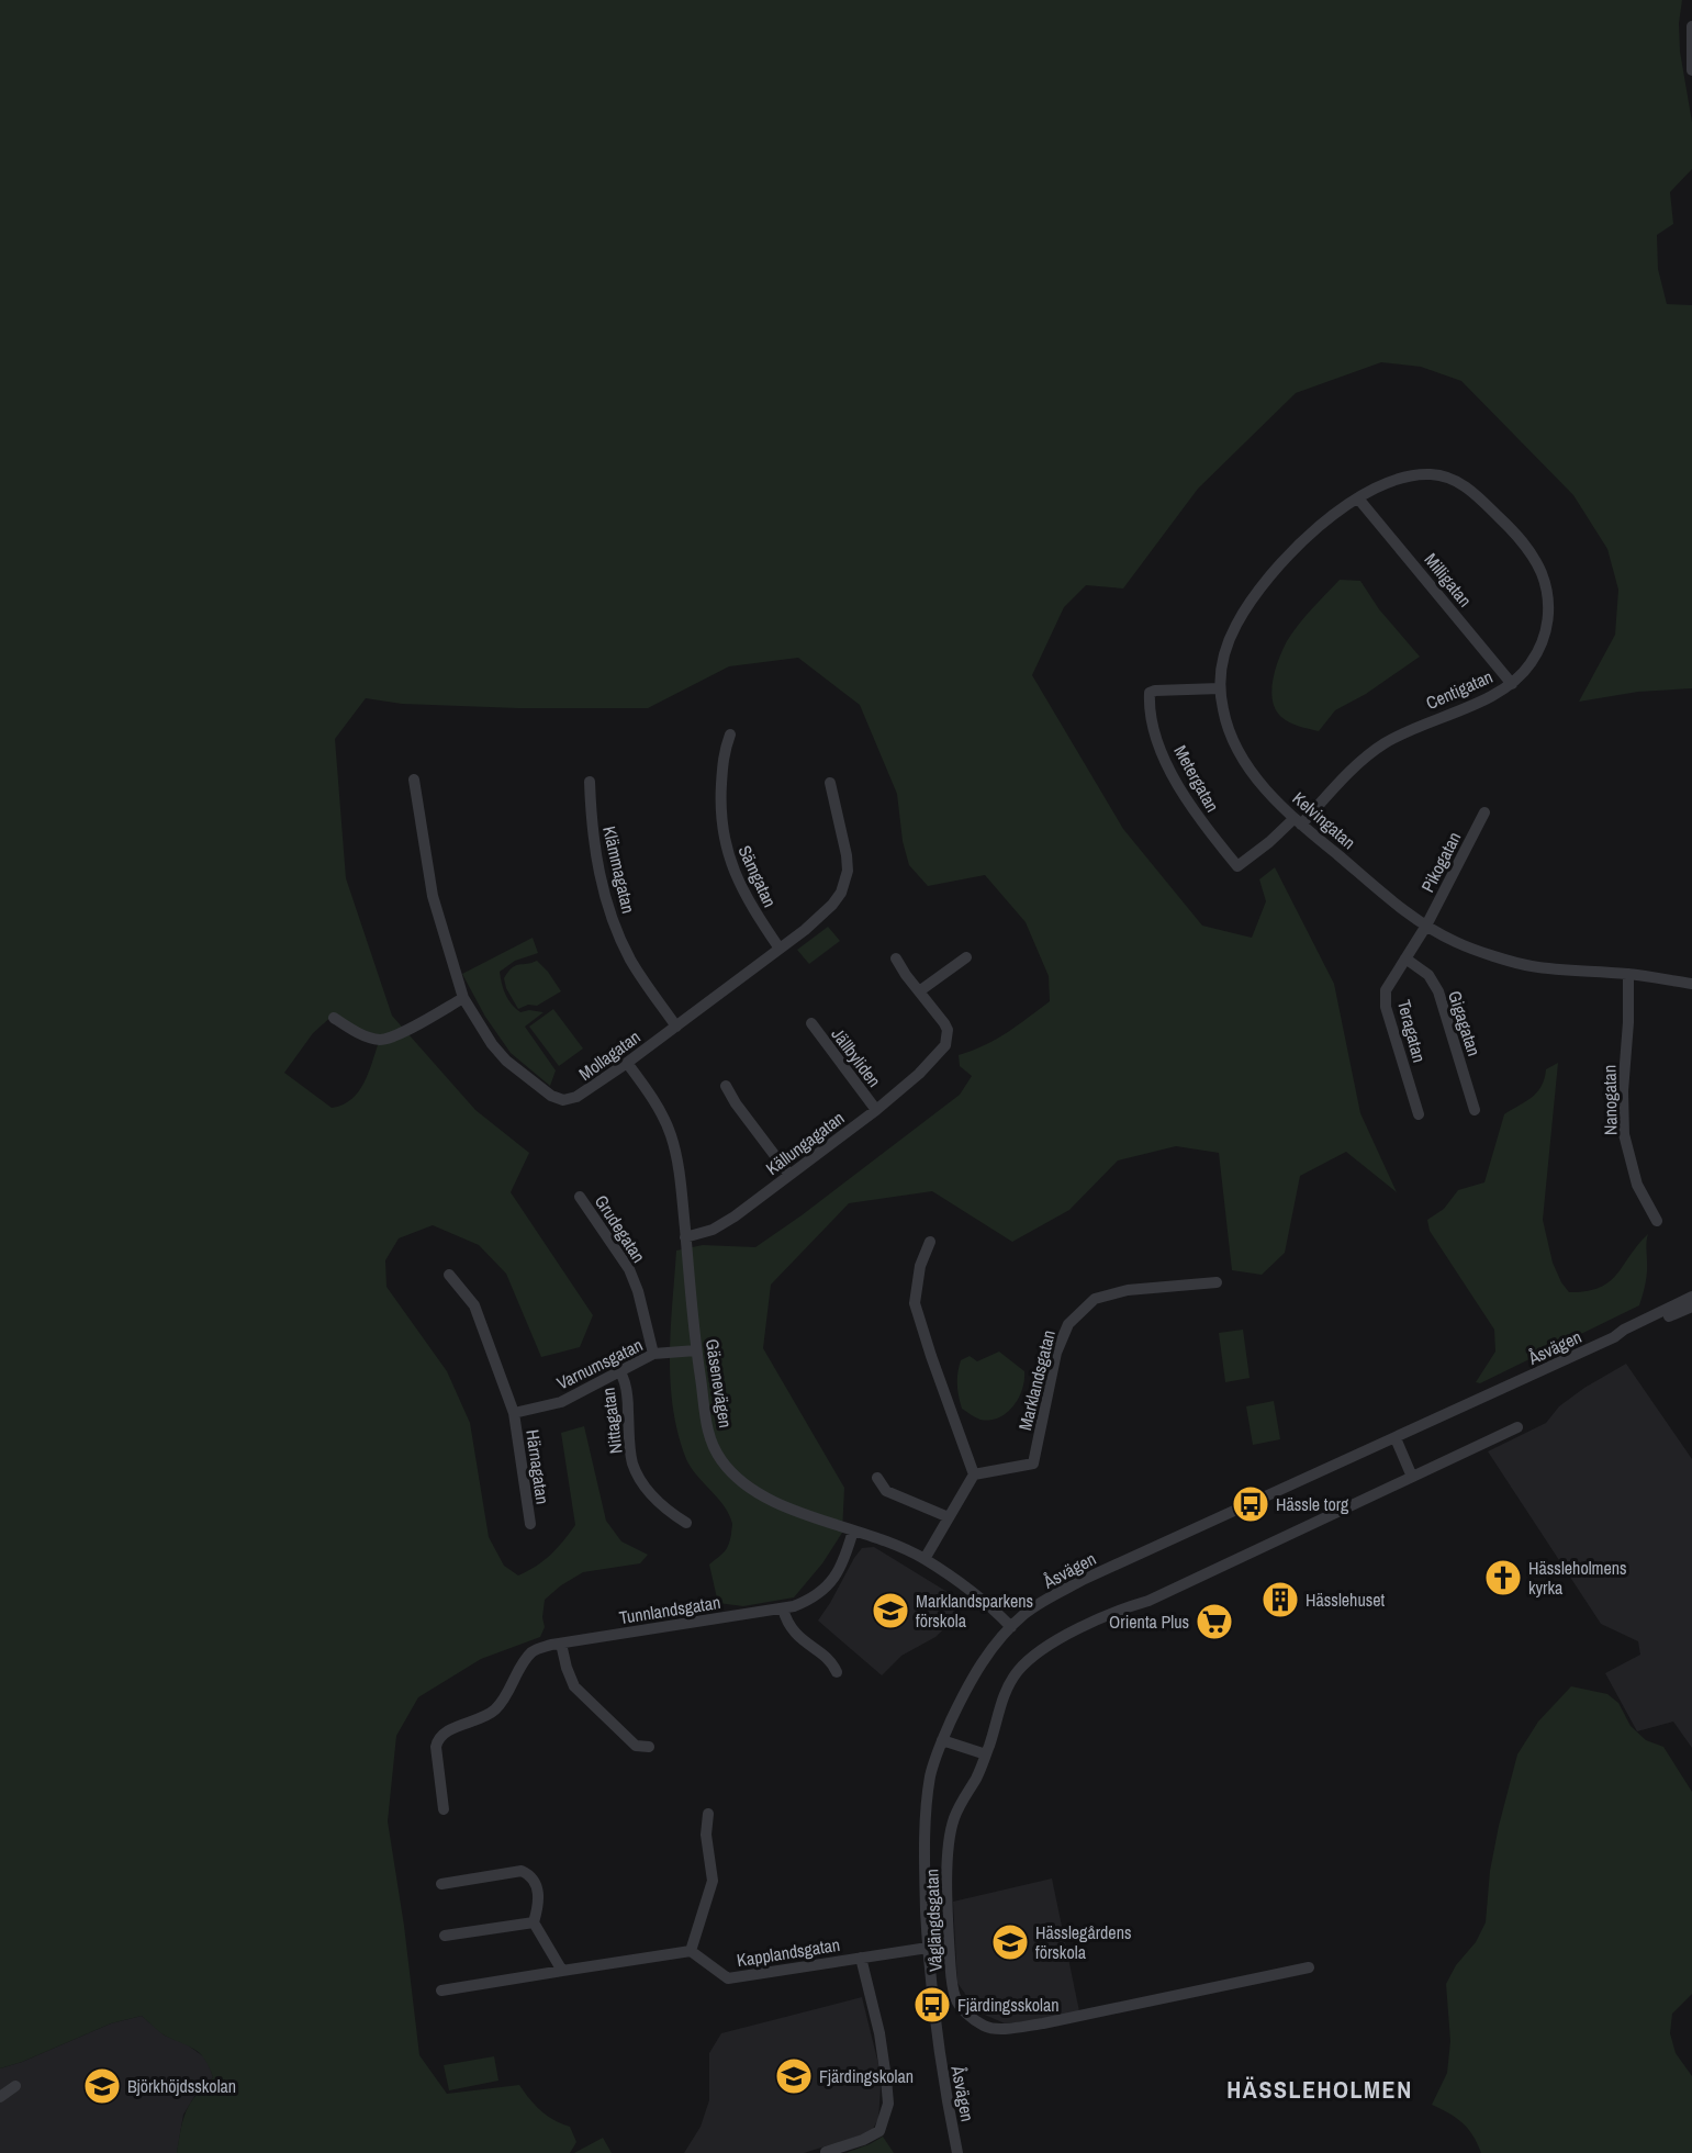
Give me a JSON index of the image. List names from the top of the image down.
{
  "streets": {
    "street": [
      "Milligatan",
      "Centigatan",
      "Metergatan",
      "Kelvingatan",
      "Pikogatan",
      "Klämmagatan",
      "Sämgatan",
      "Gigagatan",
      "Teragatan",
      "Mollagatan",
      "Jällbyliden",
      "Nanogatan",
      "Källungagatan",
      "Grudegatan",
      "Åsvägen",
      "Varnumsgatan",
      "Marklandsgatan",
      "Gäsenevägen",
      "Nittagatan",
      "Härnagatan",
      "Tunnlandsgatan",
      "Våglängdsgatan",
      "Kapplandsgatan"
    ]
  },
  "crossings": [
    ["Milligatan", "Centigatan"],
    ["Milligatan", "Kelvingatan"],
    ["Centigatan", "Metergatan"],
    ["Centigatan", "Kelvingatan"],
    ["Metergatan", "Kelvingatan"],
    ["Kelvingatan", "Pikogatan"],
    ["Kelvingatan", "Teragatan"],
    ["Kelvingatan", "Nanogatan"],
    ["Pikogatan", "Teragatan"],
    ["Klämmagatan", "Mollagatan"],
    ["Sämgatan", "Mollagatan"],
    ["Gigagatan", "Teragatan"],
    ["Mollagatan", "Gäsenevägen"],
    ["Jällbyliden", "Källungagatan"],
    ["Källungagatan", "Gäsenevägen"],
    ["Grudegatan", "Varnumsgatan"],
    ["Åsvägen", "Gäsenevägen"],
    ["Åsvägen", "Kapplandsgatan"],
    ["Varnumsgatan", "Gäsenevägen"],
    ["Varnumsgatan", "Nittagatan"],
    ["Varnumsgatan", "Härnagatan"],
    ["Gäsenevägen", "Tunnlandsgatan"]
  ],
  "districts": ["HÄSSLEHOLMEN"],
  "places": {
    "bus stop": ["Hässle torg", "Fjärdingsskolan"],
    "church": ["Hässleholmens kyrka"],
    "building": ["Hässlehuset"],
    "school or university": [
      "Marklandsparkens förskola",
      "Hässlegårdens förskola",
      "Fjärdingskolan",
      "Björkhöjdsskolan"
    ],
    "supermarket": ["Orienta Plus"]
  }
}
